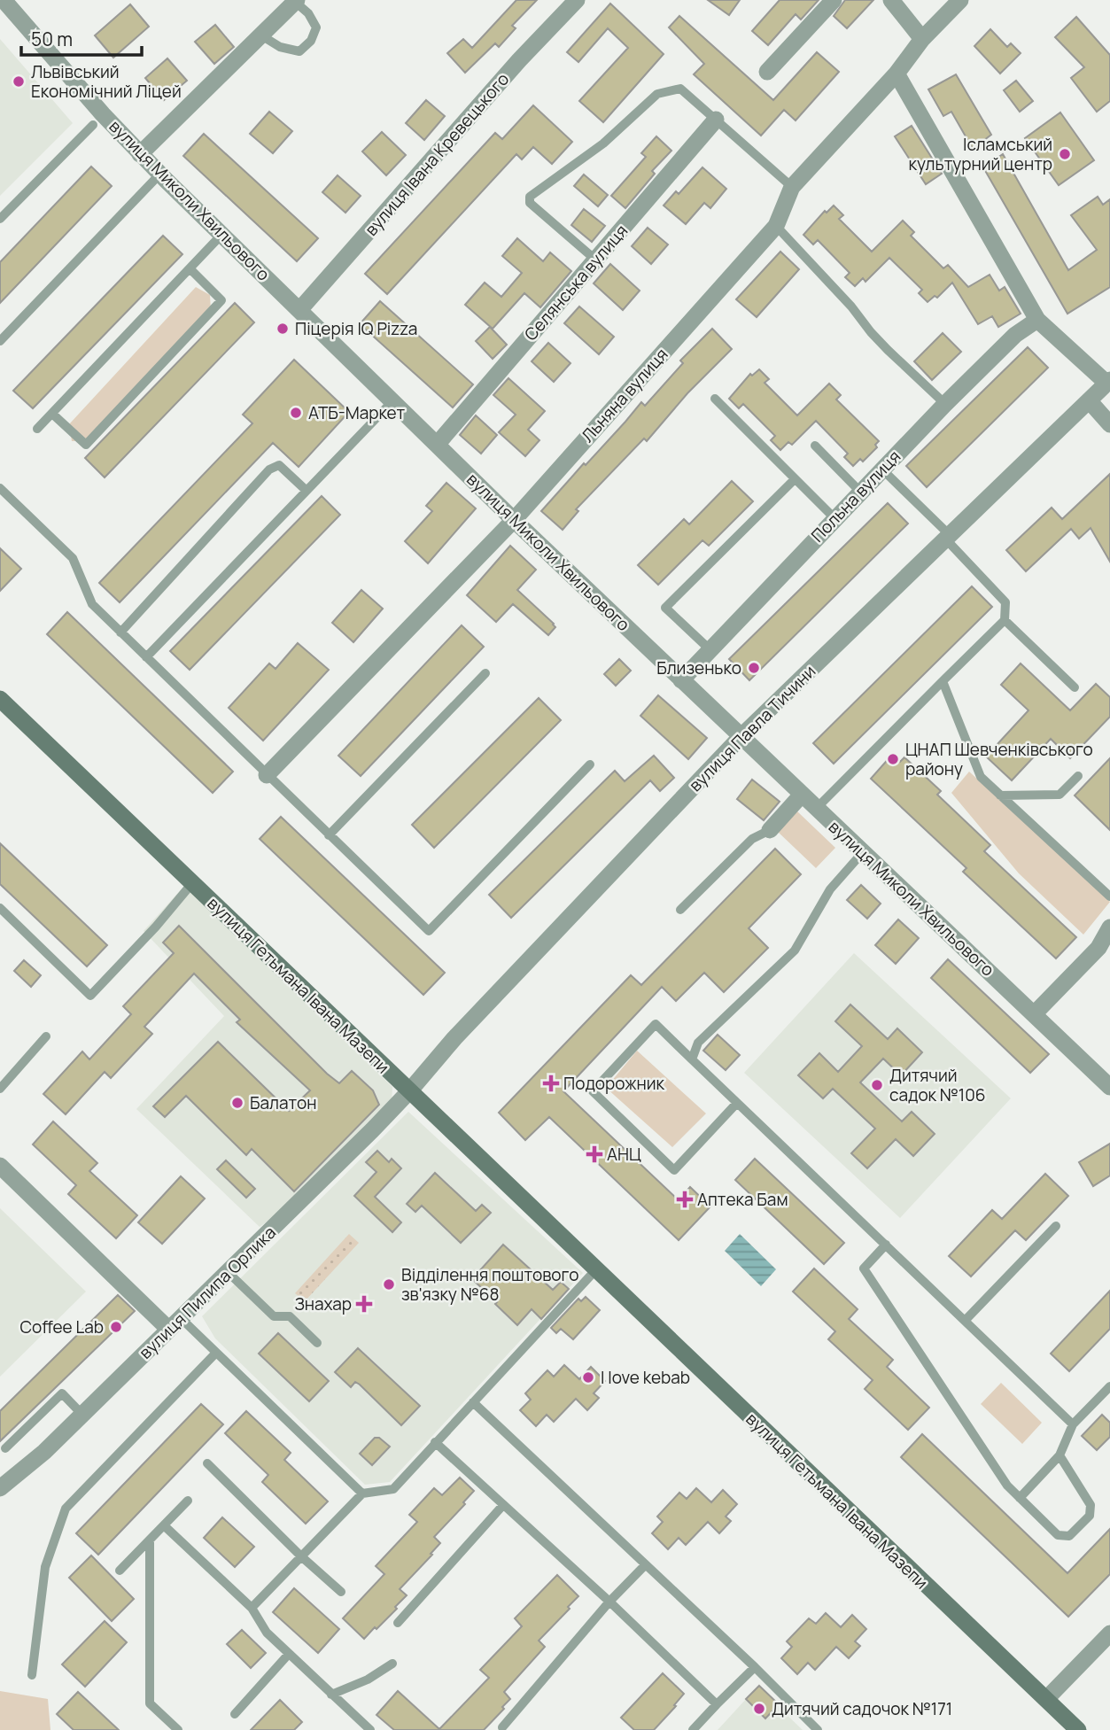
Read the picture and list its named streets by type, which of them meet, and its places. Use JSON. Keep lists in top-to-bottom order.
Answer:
{
  "streets": {
    "main road": ["вулиця Гетьмана Івана Мазепи"],
    "street": [
      "вулиця Івана Кревецького",
      "вулиця Миколи Хвильового",
      "Селянська вулиця",
      "Льняна вулиця",
      "Польна вулиця",
      "вулиця Павла Тичини",
      "вулиця Пилипа Орлика"
    ]
  },
  "crossings": [
    ["вулиця Івана Кревецького", "вулиця Миколи Хвильового"],
    ["вулиця Миколи Хвильового", "Селянська вулиця"],
    ["вулиця Миколи Хвильового", "Льняна вулиця"],
    ["вулиця Миколи Хвильового", "Польна вулиця"],
    ["вулиця Миколи Хвильового", "вулиця Павла Тичини"],
    ["вулиця Павла Тичини", "вулиця Гетьмана Івана Мазепи"],
    ["вулиця Павла Тичини", "вулиця Пилипа Орлика"],
    ["вулиця Гетьмана Івана Мазепи", "вулиця Пилипа Орлика"]
  ],
  "places": {
    "other": [
      "Львівський Економічний Ліцей",
      "Ісламський культурний центр",
      "Піцерія IQ Pizza",
      "АТБ-Маркет",
      "Близенько",
      "ЦНАП Шевченківського району",
      "Дитячий садок №106",
      "Балатон",
      "Відділення поштового зв'язку №68",
      "Coffee Lab",
      "I love kebab",
      "Дитячий садочок №171"
    ],
    "health": [
      "Подорожник",
      "АНЦ",
      "Аптека Бам",
      "Знахар"
    ]
  },
  "scale_bar": "50 m"
}
